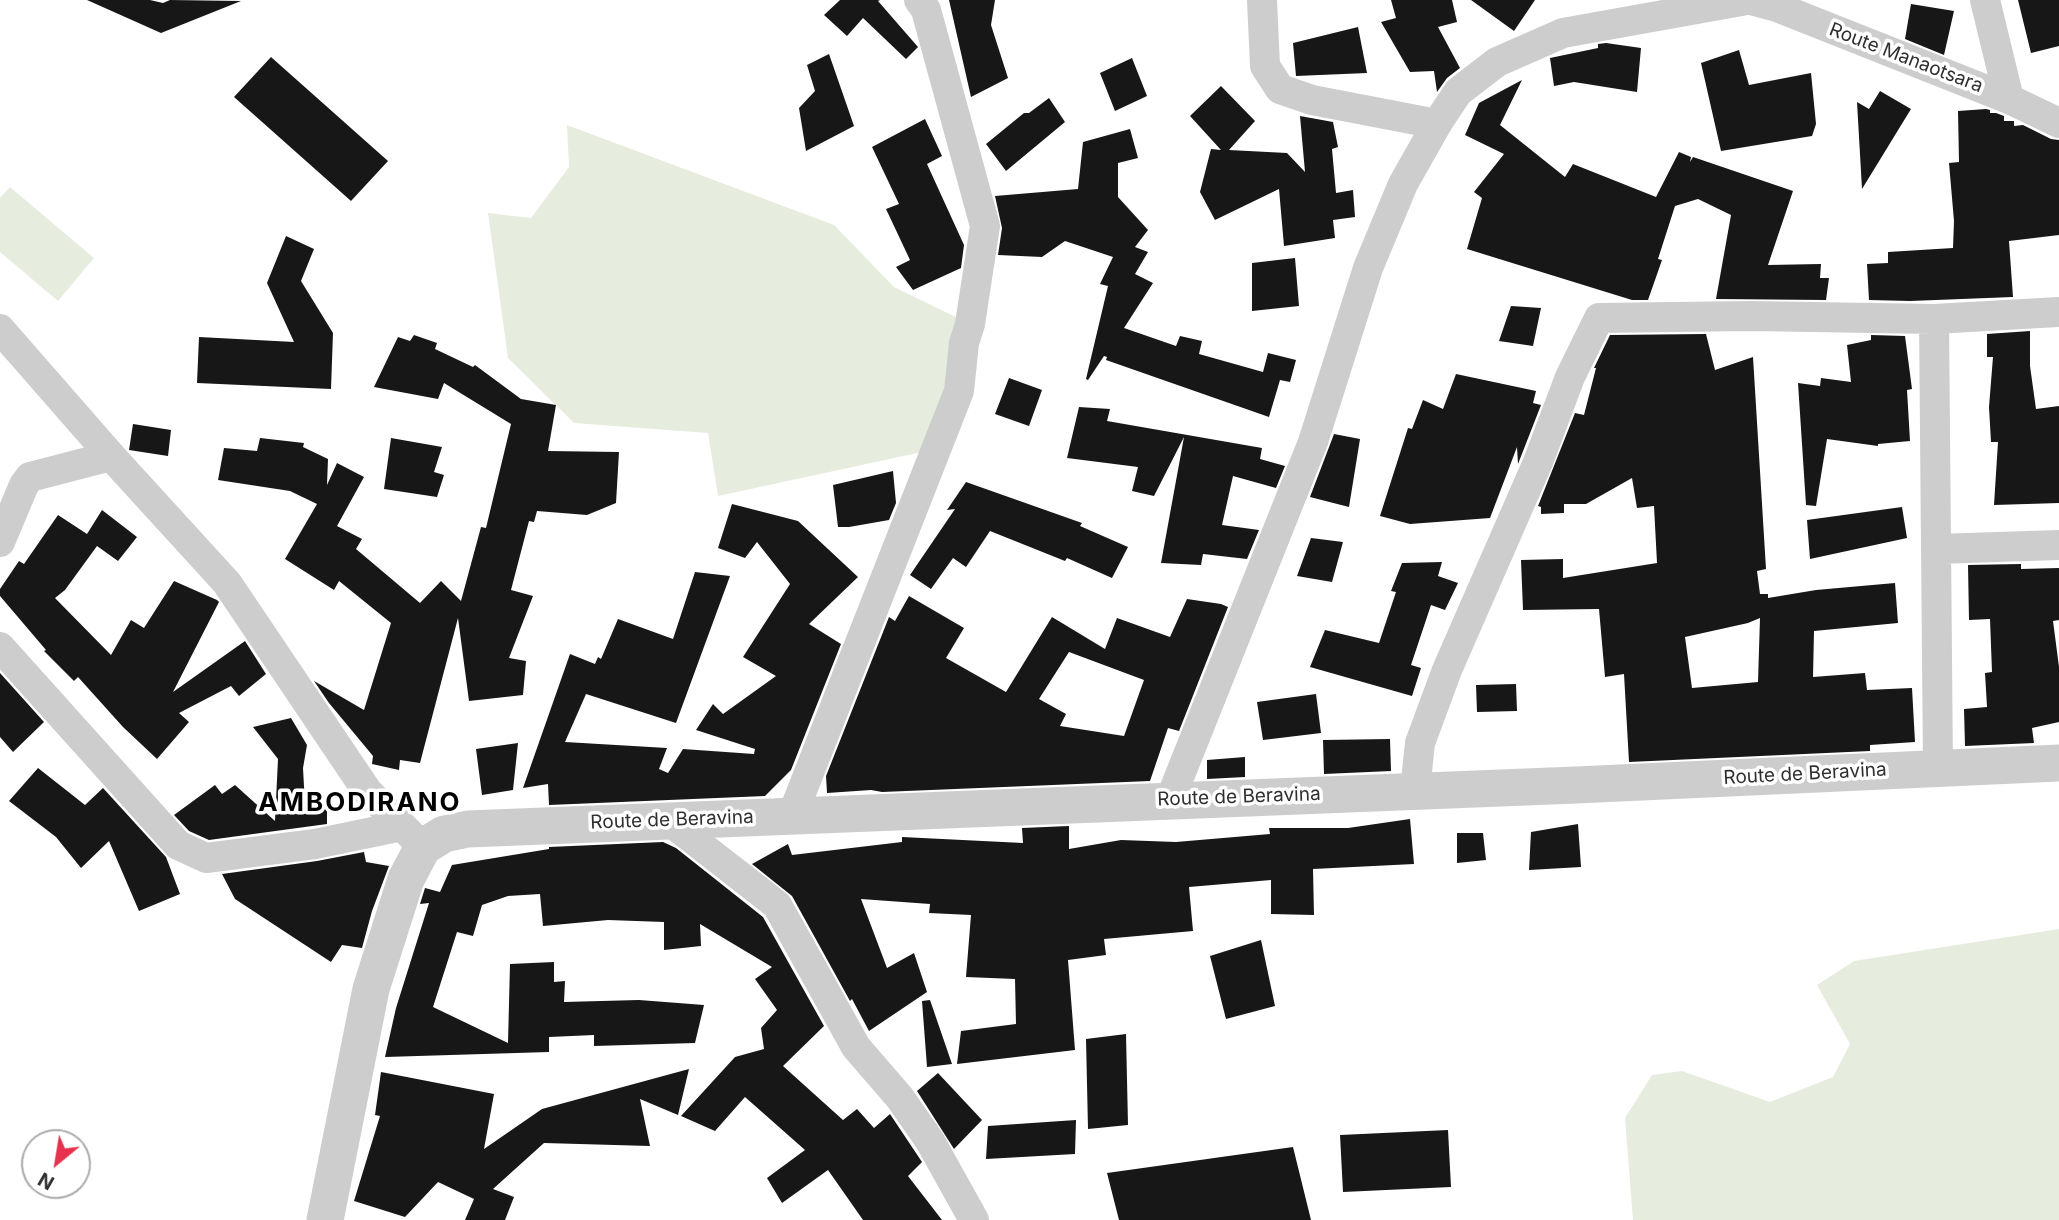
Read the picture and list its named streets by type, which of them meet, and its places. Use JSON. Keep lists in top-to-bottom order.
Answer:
{
  "streets": {
    "street": ["Route Manaotsara", "Route de Beravina"]
  },
  "crossings": [
    ["Route Manaotsara", "Route de Beravina"]
  ],
  "districts": ["AMBODIRANO"],
  "north": "bottom left"
}
